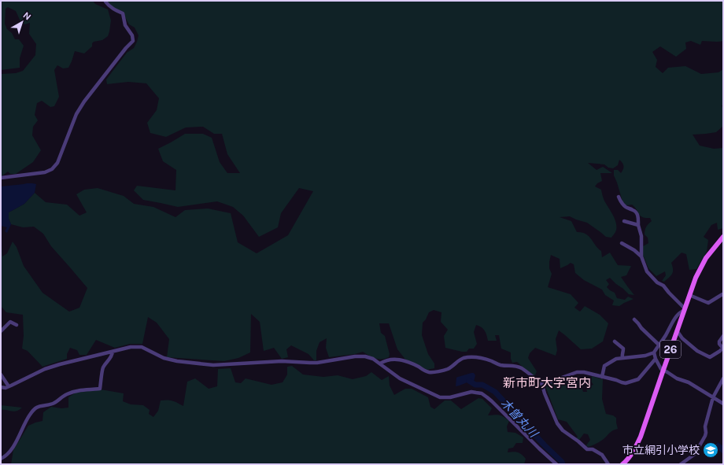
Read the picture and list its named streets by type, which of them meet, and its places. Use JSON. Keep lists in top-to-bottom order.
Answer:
{
  "streets": {
    "main road": ["26"]
  },
  "districts": ["新市町大字宮内"],
  "water": ["木曽丸川"],
  "places": {
    "school or university": ["市立網引小学校"]
  },
  "north": "top right"
}
